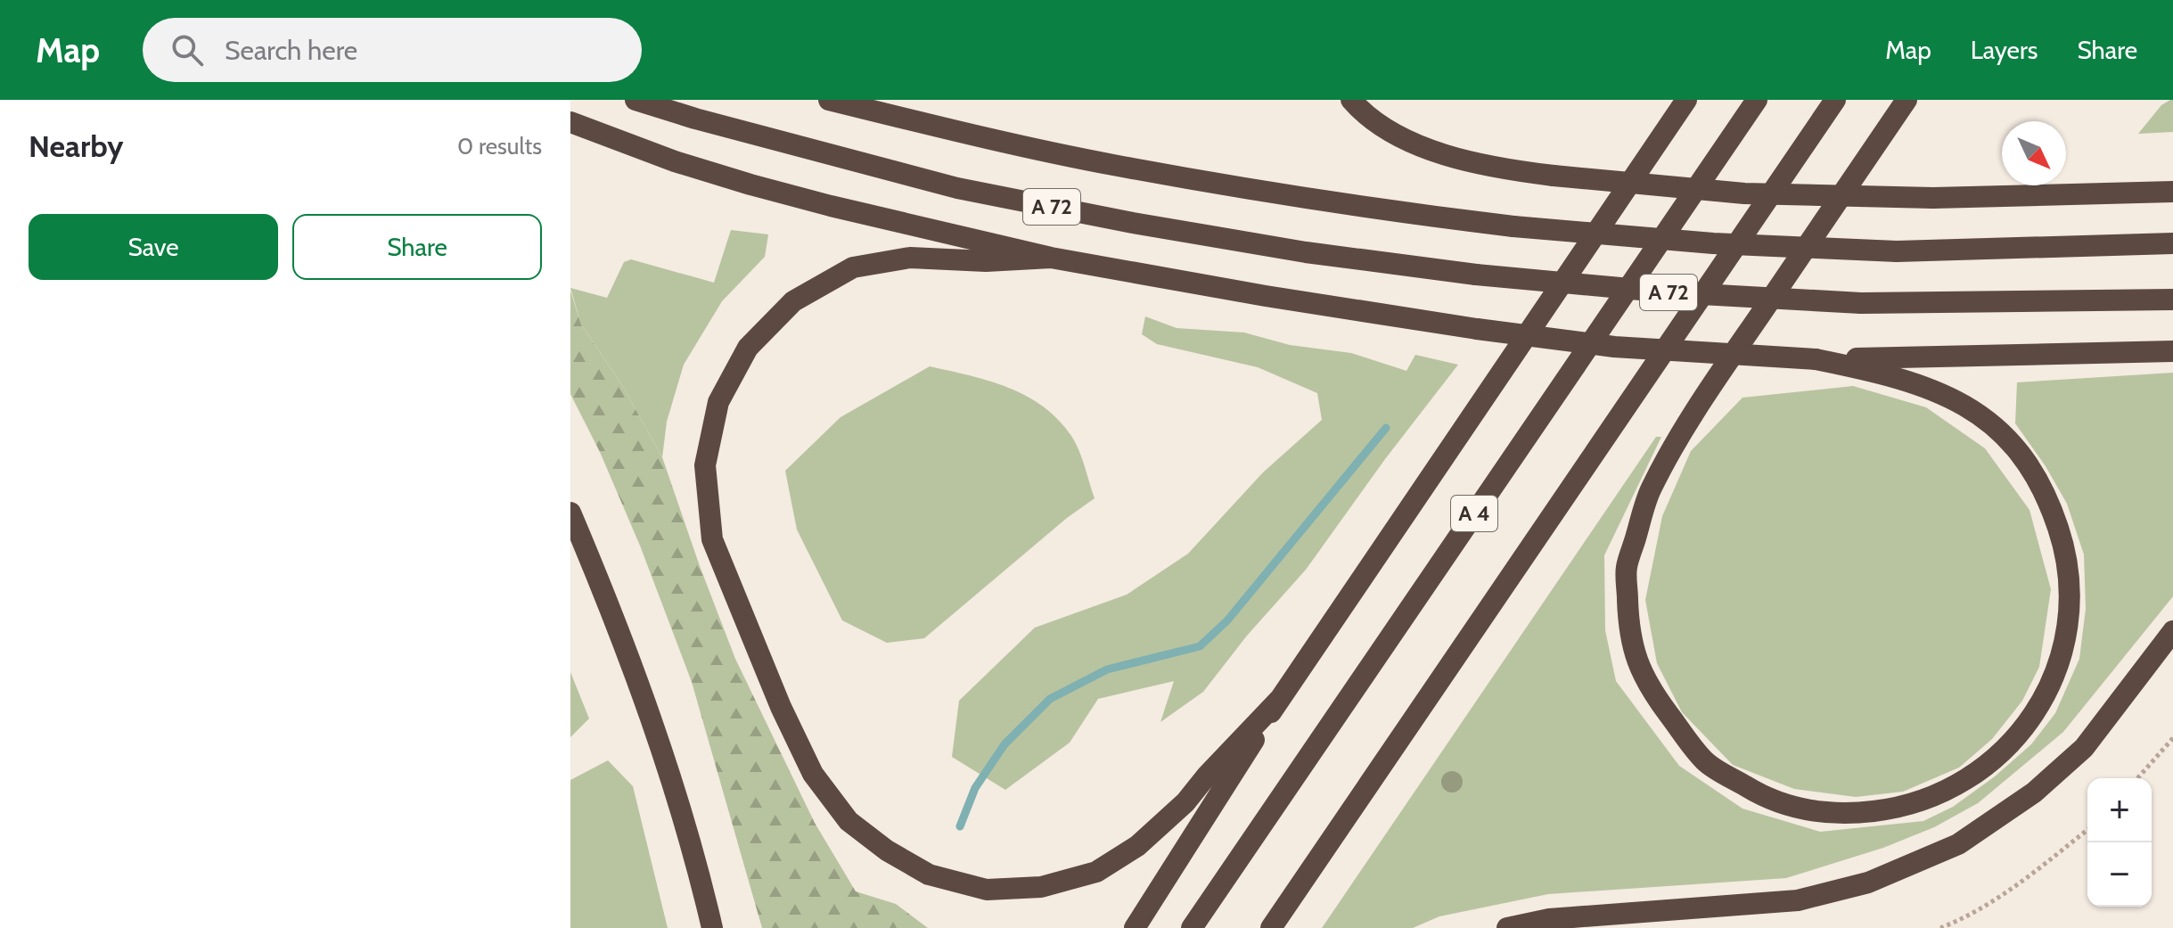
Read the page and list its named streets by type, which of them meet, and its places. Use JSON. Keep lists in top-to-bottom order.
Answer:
{
  "streets": {
    "highway": ["A 72", "A 4"]
  },
  "north": "bottom right",
  "page": {
    "header": "Map",
    "search": "Search here",
    "nav": ["Map", "Layers", "Share"],
    "heading": ["Nearby", "0 results"],
    "buttons": ["Save", "Share"],
    "map_buttons": ["+", "−"]
  }
}
